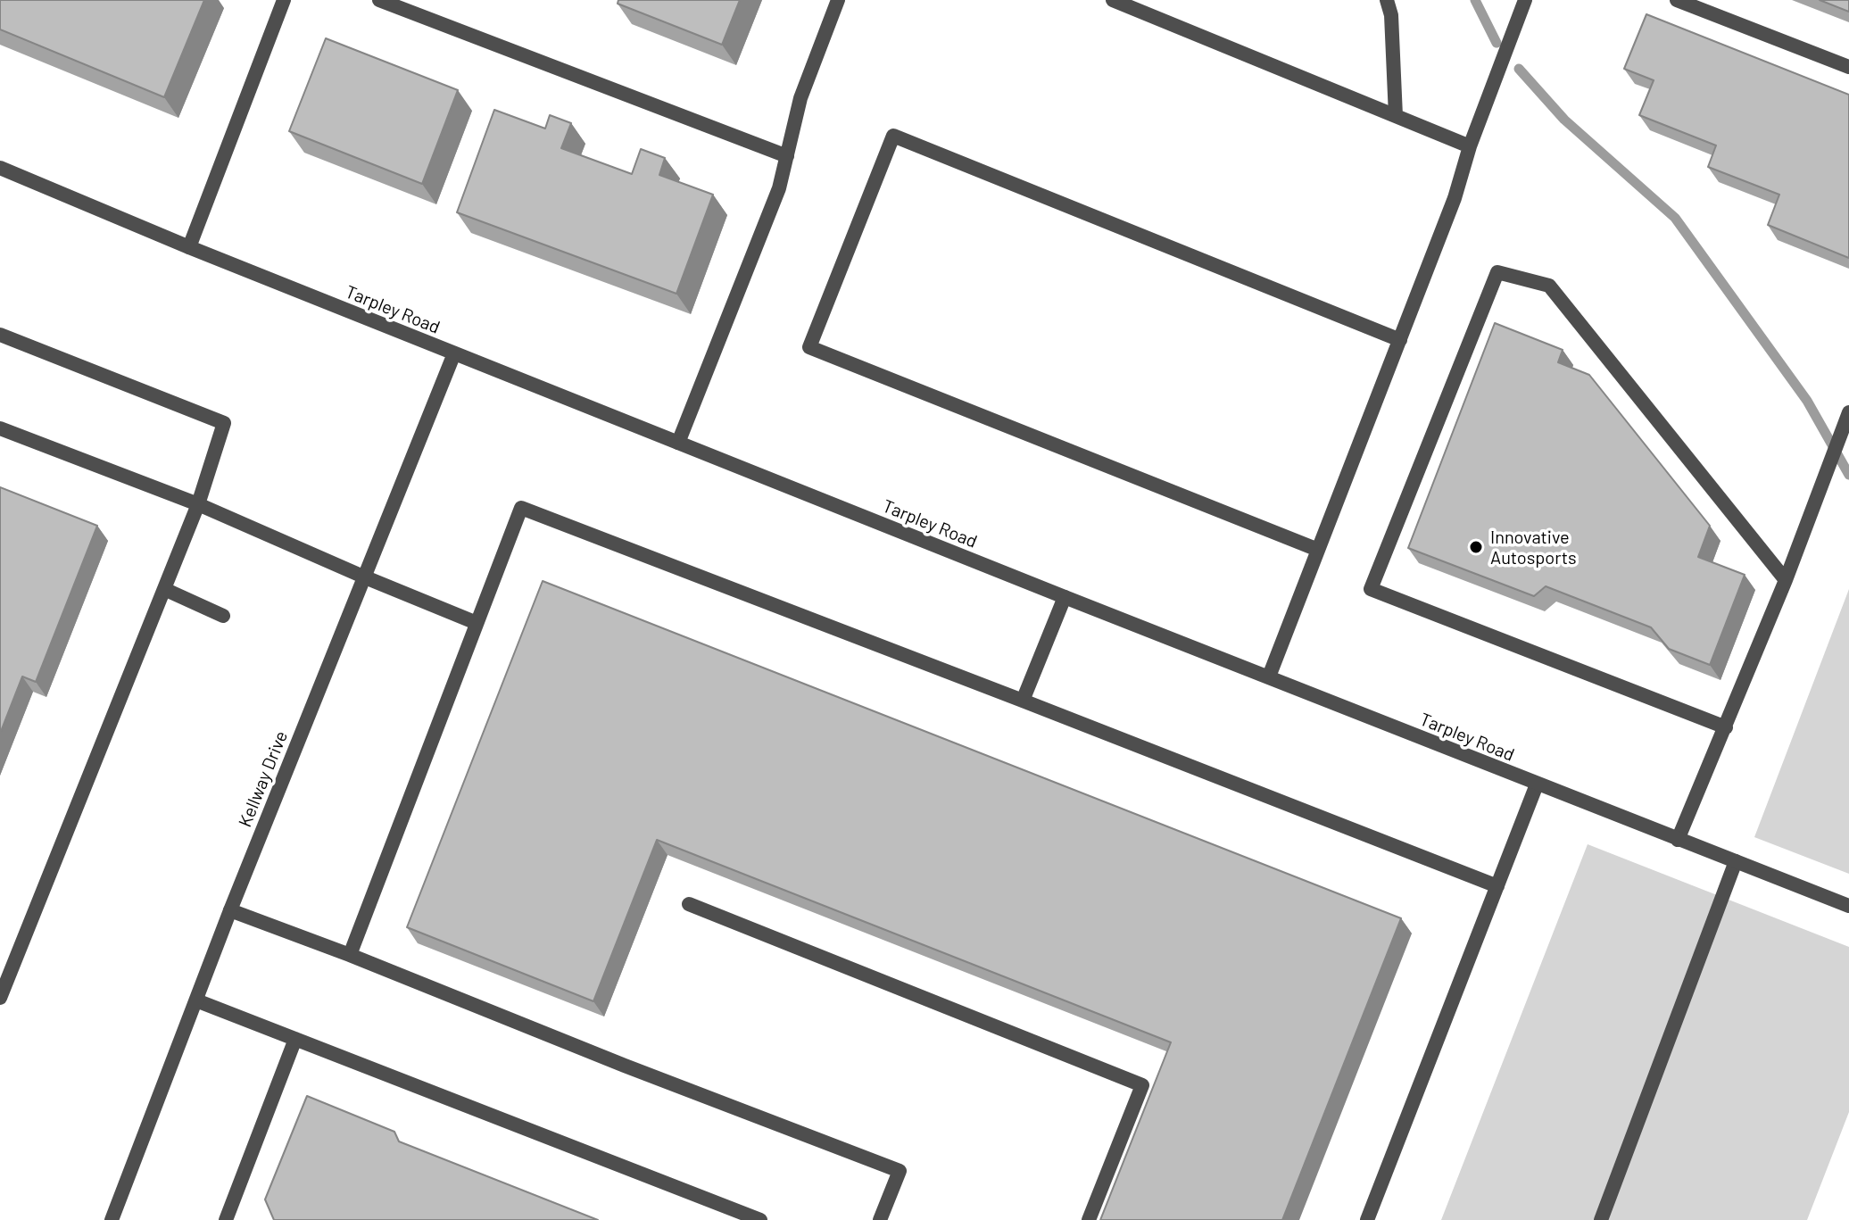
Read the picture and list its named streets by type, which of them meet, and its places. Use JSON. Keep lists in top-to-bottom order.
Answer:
{
  "streets": {
    "street": ["Tarpley Road", "Kellway Drive"]
  },
  "crossings": [
    ["Tarpley Road", "Kellway Drive"]
  ],
  "places": ["Innovative Autosports"]
}
